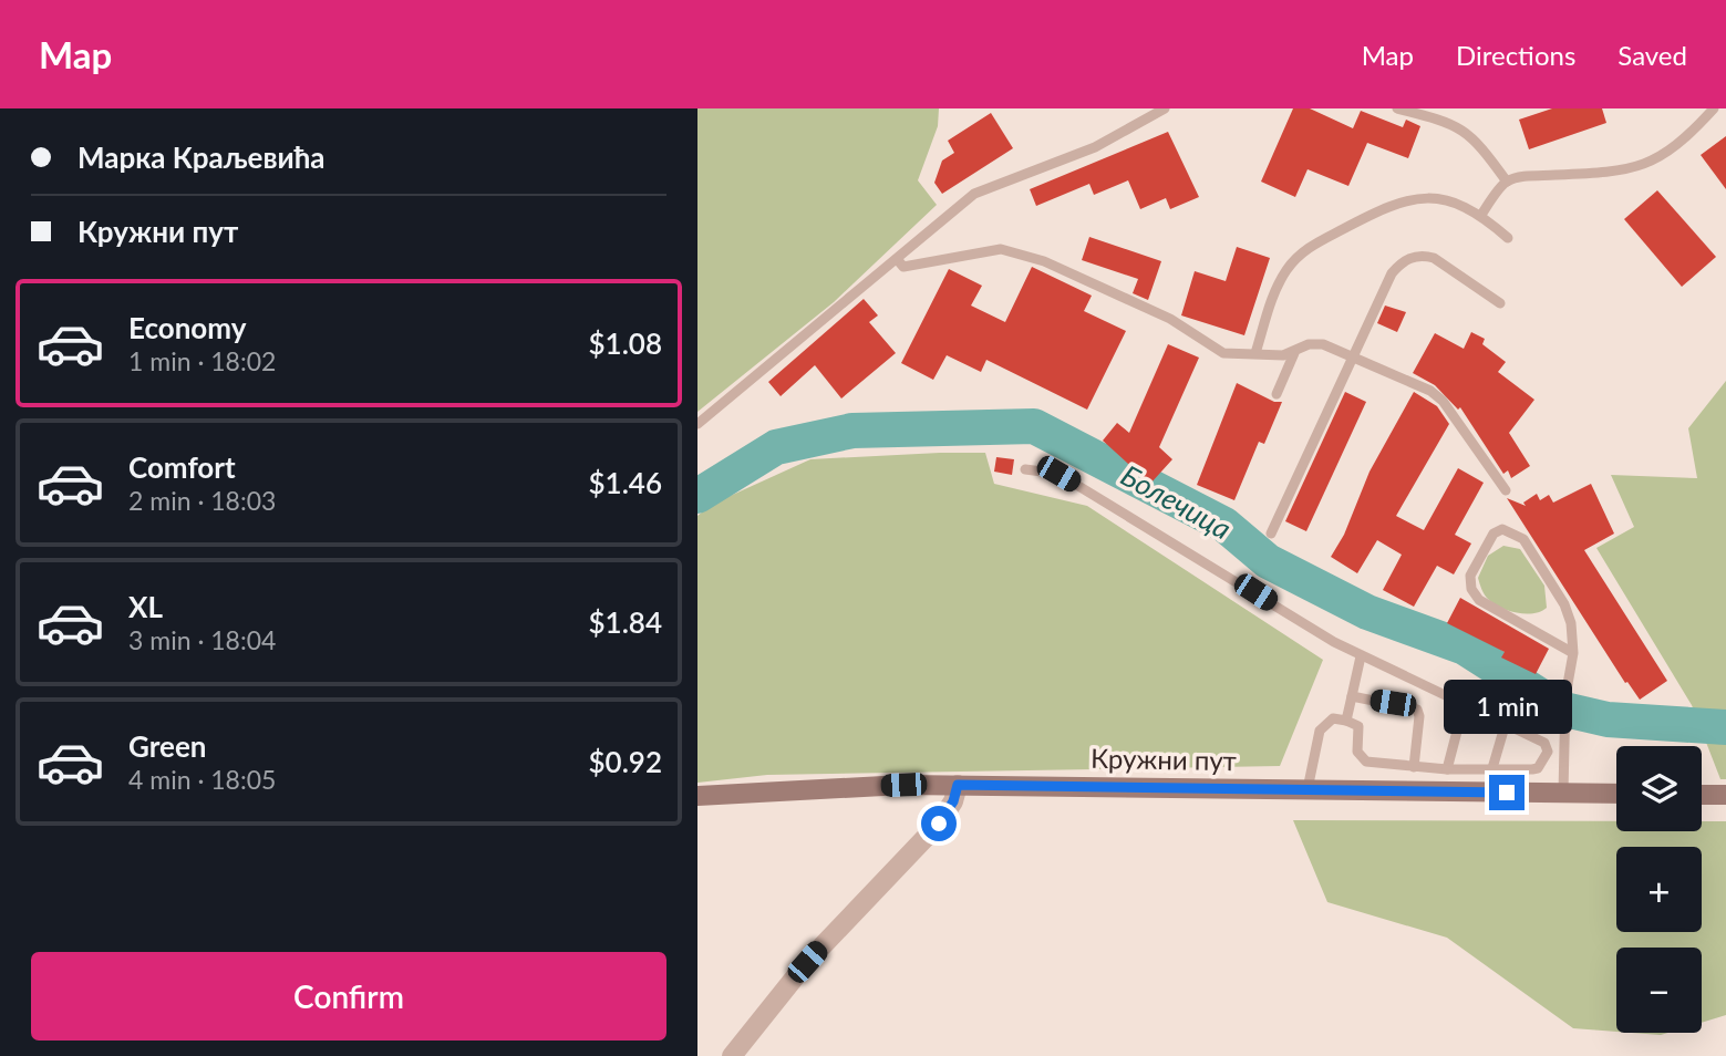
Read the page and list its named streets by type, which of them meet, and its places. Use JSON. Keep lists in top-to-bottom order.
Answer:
{
  "streets": {
    "main road": ["Кружни пут"]
  },
  "water": ["Болечица"],
  "page": {
    "header": "Map",
    "nav": ["Map", "Directions", "Saved"],
    "banner": ["Марка Краљевића", "Кружни пут"],
    "list": [
      {
        "name": "Economy",
        "note": "1 min · 18:02",
        "value": "$1.08"
      },
      {
        "name": "Comfort",
        "note": "2 min · 18:03",
        "value": "$1.46"
      },
      {
        "name": "XL",
        "note": "3 min · 18:04",
        "value": "$1.84"
      },
      {
        "name": "Green",
        "note": "4 min · 18:05",
        "value": "$0.92"
      }
    ],
    "bubble": "1 min",
    "map_buttons": ["+", "−"],
    "buttons": "Confirm"
  }
}
